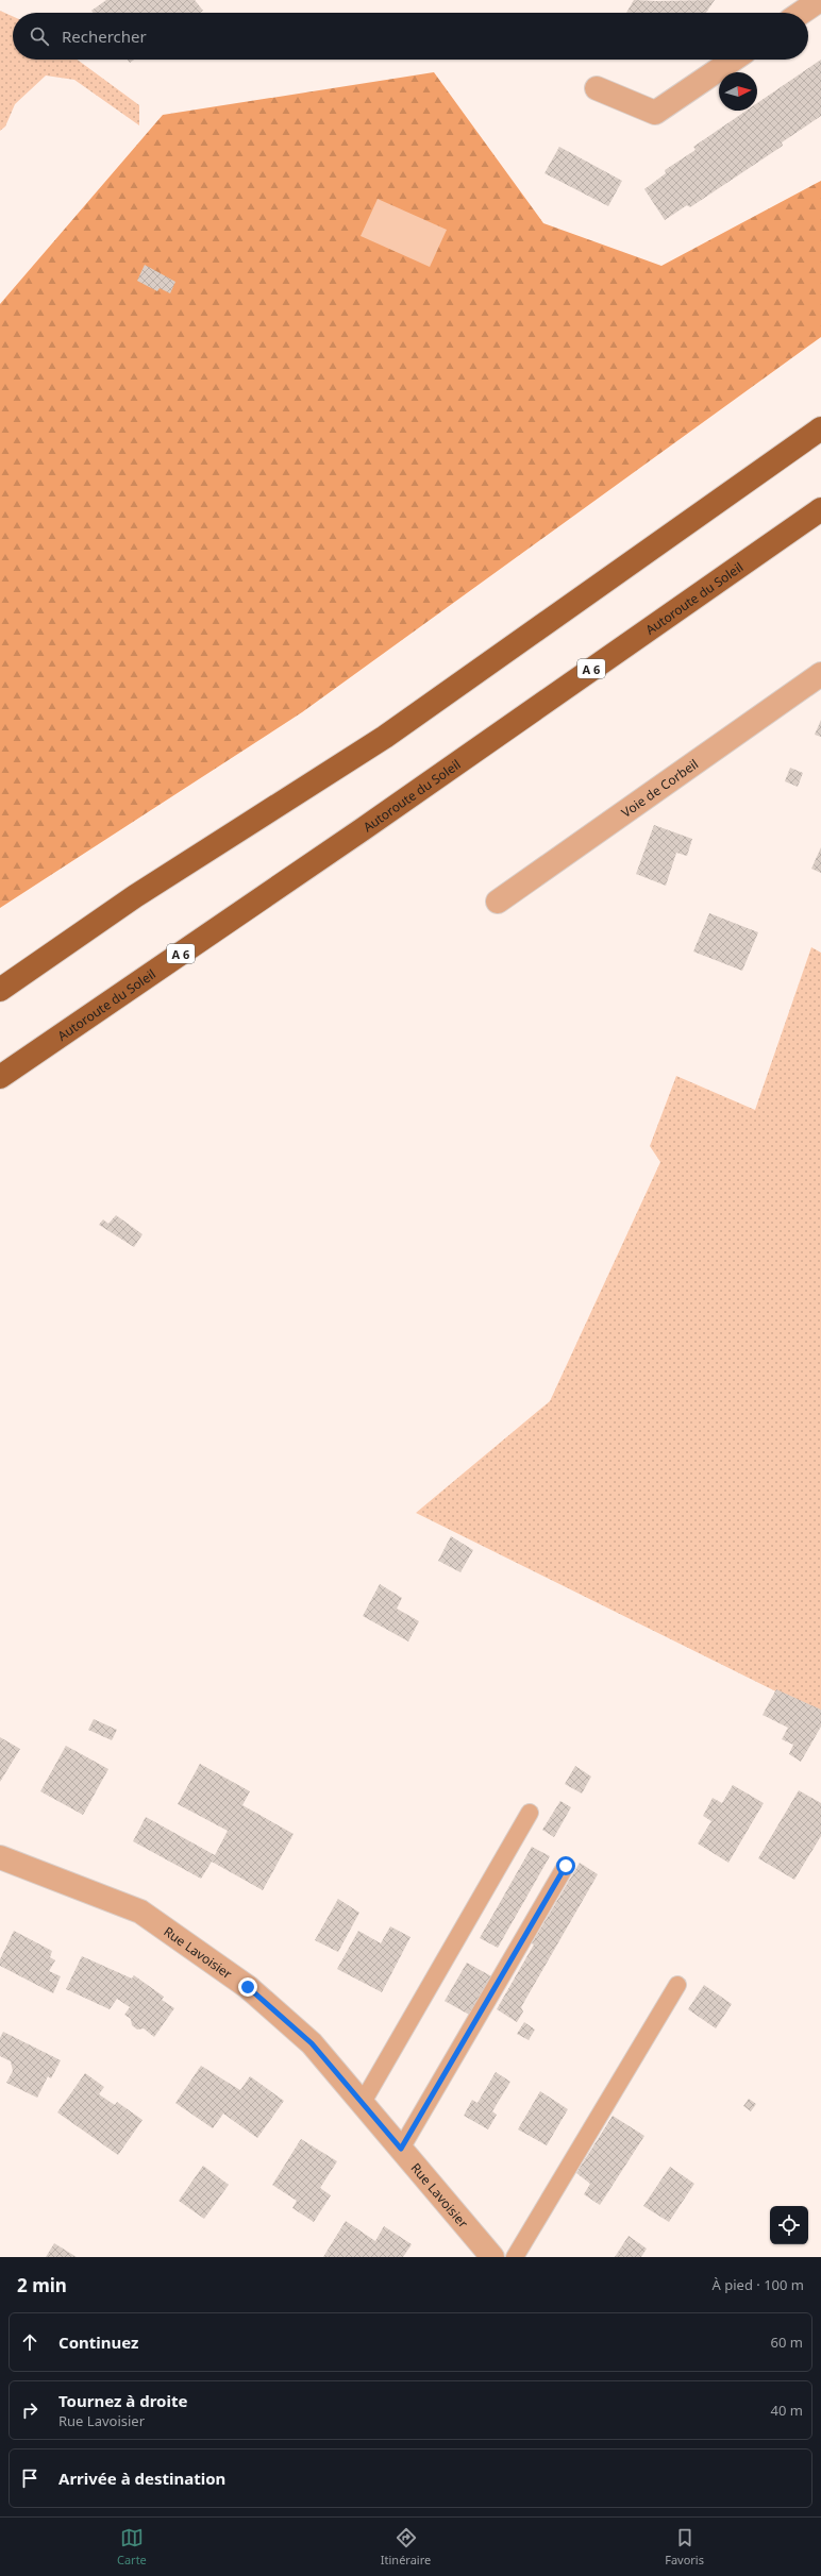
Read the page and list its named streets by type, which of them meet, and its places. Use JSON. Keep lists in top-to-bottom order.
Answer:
{
  "streets": {
    "highway": ["Autoroute du Soleil", "A 6"],
    "street": ["Voie de Corbeil", "Rue Lavoisier"]
  },
  "north": "right",
  "page": {
    "search": "Rechercher",
    "heading": ["2 min", "À pied · 100 m"],
    "list": [
      ["Continuez", "60 m"],
      ["Tournez à droite", "Rue Lavoisier", "40 m"],
      "Arrivée à destination"
    ],
    "nav": ["Carte", "Itinéraire", "Favoris"]
  }
}
